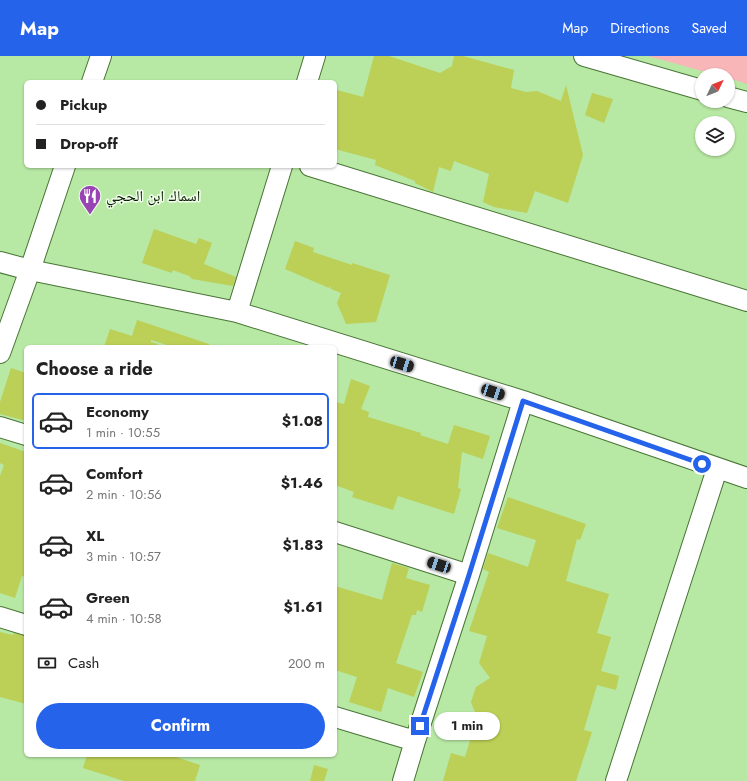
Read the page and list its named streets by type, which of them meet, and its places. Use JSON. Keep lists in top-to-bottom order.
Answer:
{
  "places": {
    "restaurant": ["اسماك ابن الحجي"]
  },
  "north": "top right",
  "page": {
    "header": "Map",
    "nav": ["Map", "Directions", "Saved"],
    "banner": ["Pickup", "Drop-off"],
    "heading": "Choose a ride",
    "list": [
      {
        "name": "Economy",
        "note": "1 min · 10:55",
        "value": "$1.08"
      },
      {
        "name": "Comfort",
        "note": "2 min · 10:56",
        "value": "$1.46"
      },
      {
        "name": "XL",
        "note": "3 min · 10:57",
        "value": "$1.83"
      },
      {
        "name": "Green",
        "note": "4 min · 10:58",
        "value": "$1.61"
      }
    ],
    "pay": ["Cash", "200 m"],
    "buttons": "Confirm",
    "bubble": "1 min"
  }
}
